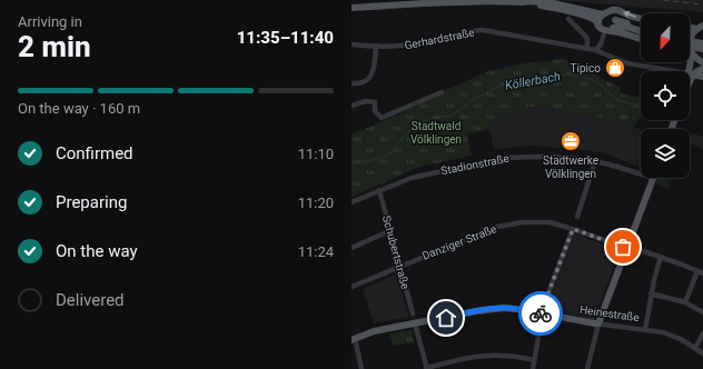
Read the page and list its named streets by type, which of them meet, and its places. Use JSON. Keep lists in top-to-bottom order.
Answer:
{
  "streets": {
    "main road": ["Heinestraße"],
    "street": [
      "Gerhardstraße",
      "Stadionstraße",
      "Danziger Straße",
      "Schubertstraße"
    ]
  },
  "crossings": [
    ["Stadionstraße", "Schubertstraße"],
    ["Danziger Straße", "Schubertstraße"]
  ],
  "water": ["Köllerbach"],
  "parks": ["Stadtwald Völklingen"],
  "places": {
    "shop": ["Tipico"],
    "office": ["Stadtwerke Völklingen"]
  },
  "north": "bottom",
  "page": {
    "heading": ["2 min", "Arriving in", "11:35–11:40"],
    "bar": "On the way · 160 m",
    "list": [
      ["Confirmed", "11:10"],
      ["Preparing", "11:20"],
      ["On the way", "11:24"],
      "Delivered"
    ]
  }
}
